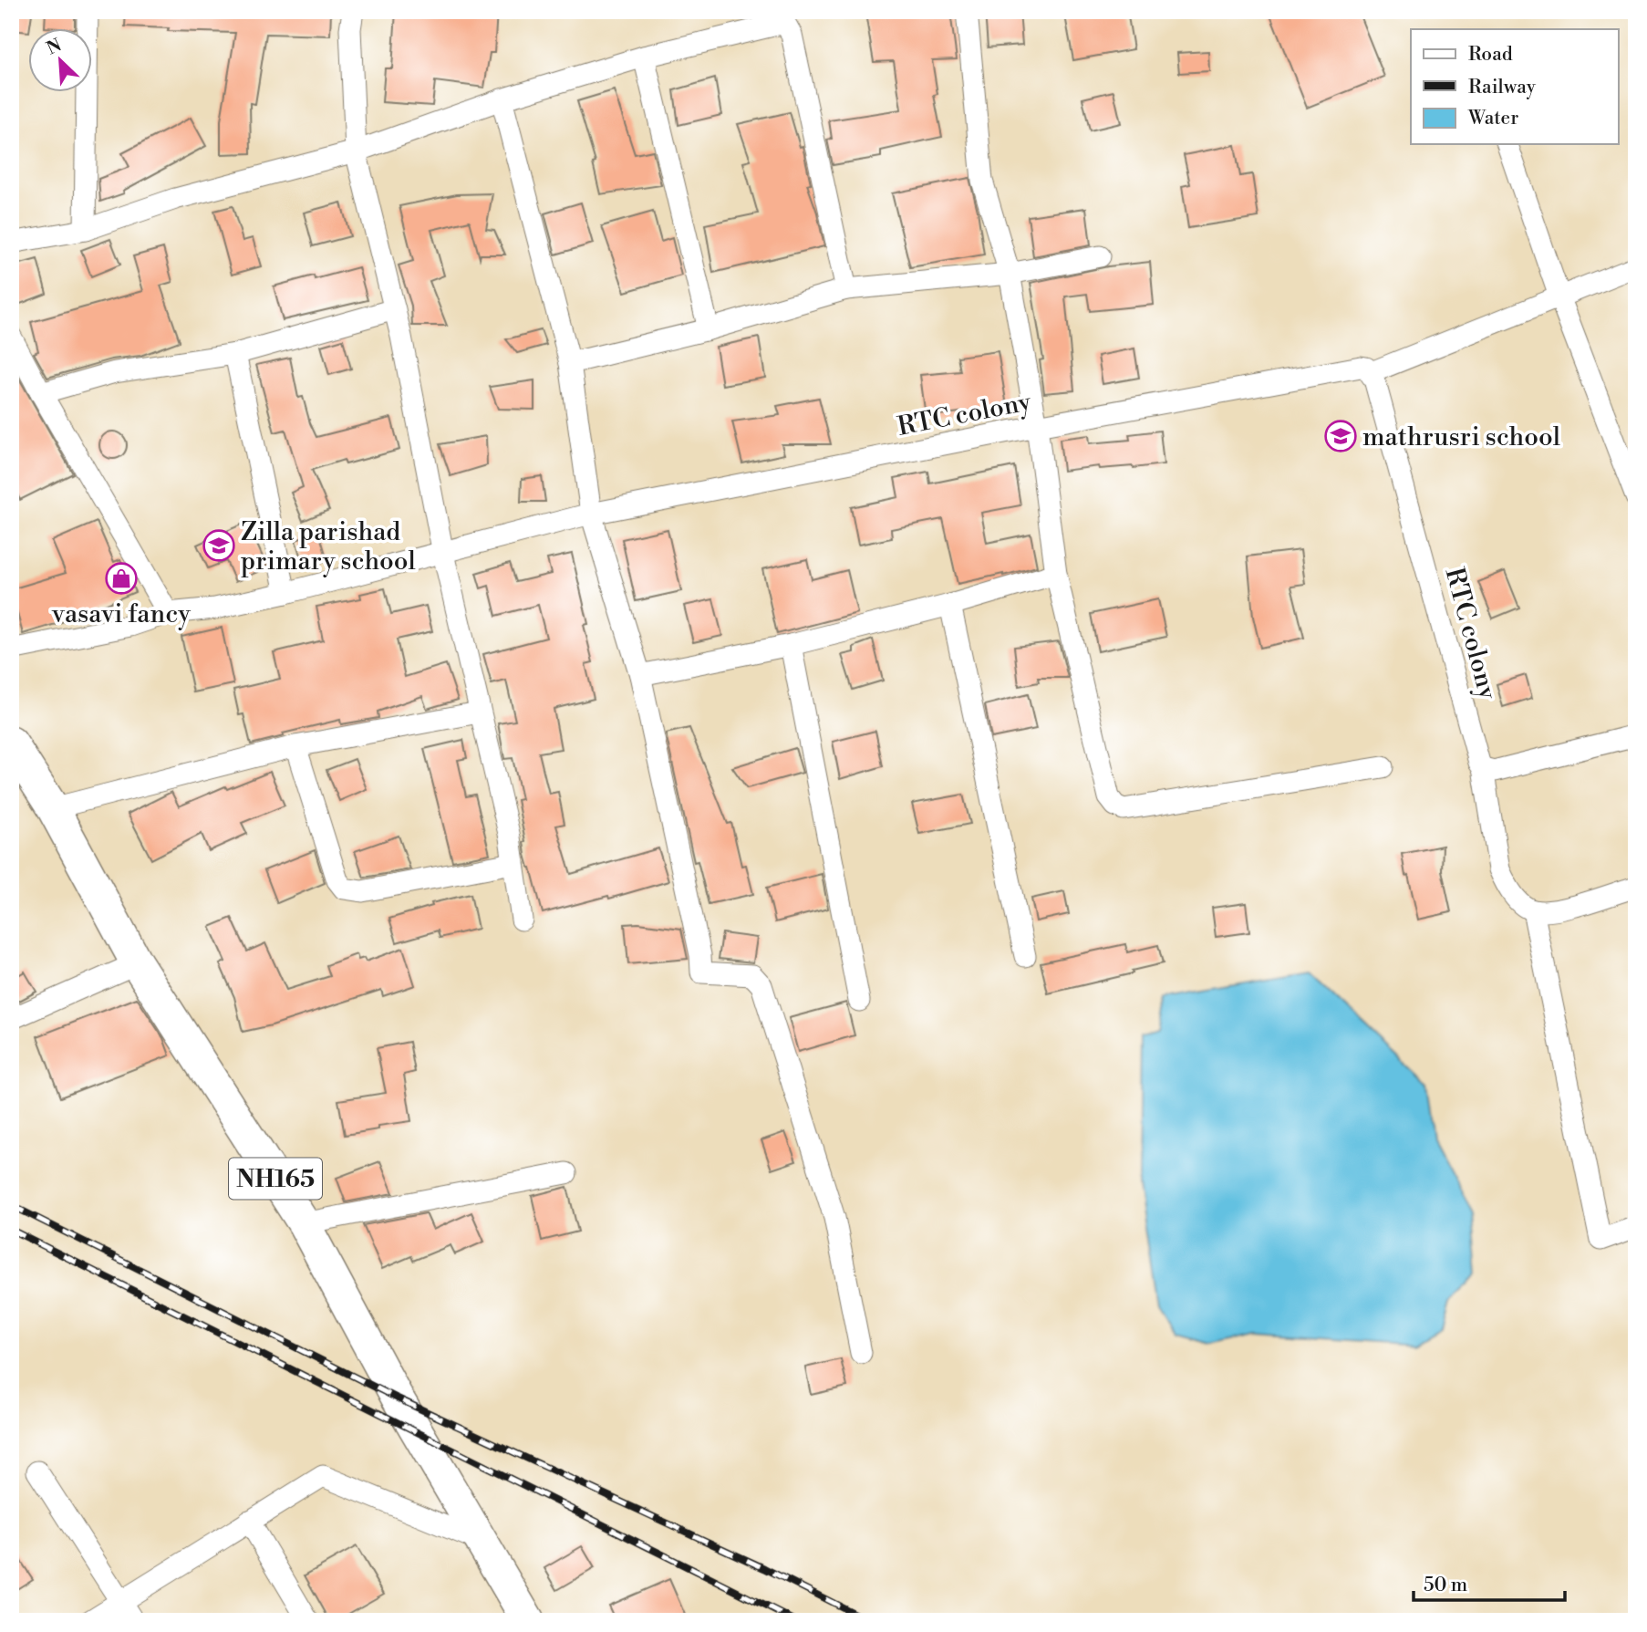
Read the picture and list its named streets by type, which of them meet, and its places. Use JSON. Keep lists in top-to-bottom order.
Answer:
{
  "streets": {
    "highway": ["NH165"],
    "street": ["RTC colony"]
  },
  "places": {
    "school or university": ["mathrusri school", "Zilla parishad primary school"],
    "shop": ["vasavi fancy"]
  },
  "legend": ["Road", "Railway", "Water"],
  "scale_bar": "50 m",
  "north": "top left"
}
